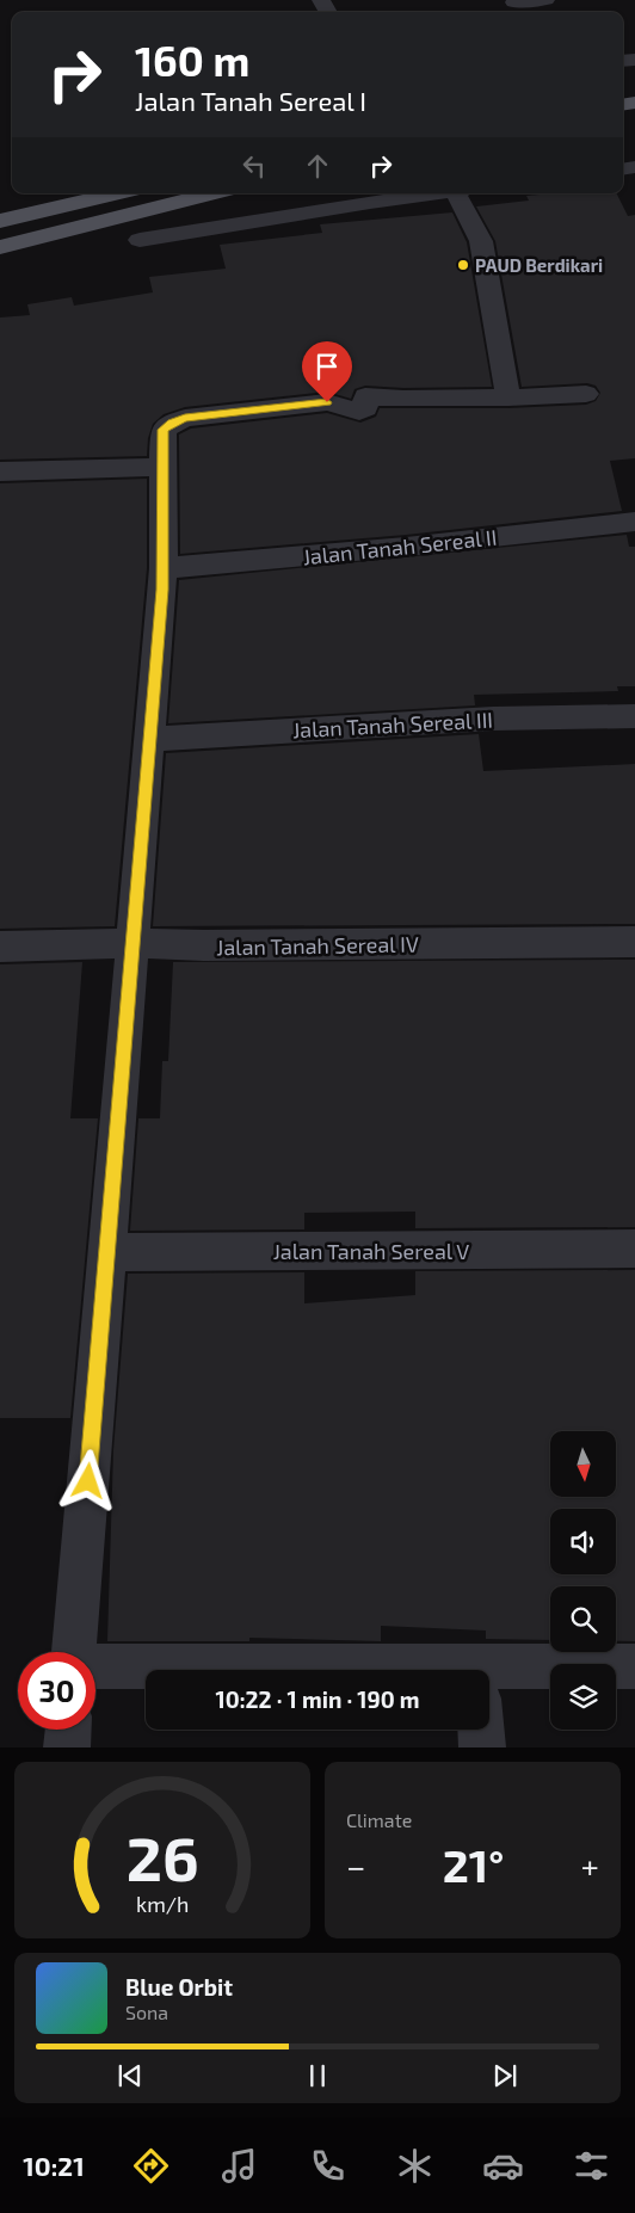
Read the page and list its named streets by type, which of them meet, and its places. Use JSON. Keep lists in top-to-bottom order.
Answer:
{
  "streets": {
    "street": [
      "Jalan Tanah Sereal II",
      "Jalan Tanah Sereal III",
      "Jalan Tanah Sereal IV",
      "Jalan Tanah Sereal V"
    ]
  },
  "places": ["PAUD Berdikari"],
  "north": "bottom",
  "page": {
    "turn": ["160 m", "Jalan Tanah Sereal I"],
    "limit": "30",
    "trip": "10:22 · 1 min · 190 m",
    "tile": "Climate",
    "heat": ["−", "21°", "+"],
    "song": ["Blue Orbit", "Sona"],
    "tabs": "10:21",
    "gauge": ["26", "km/h"]
  }
}
